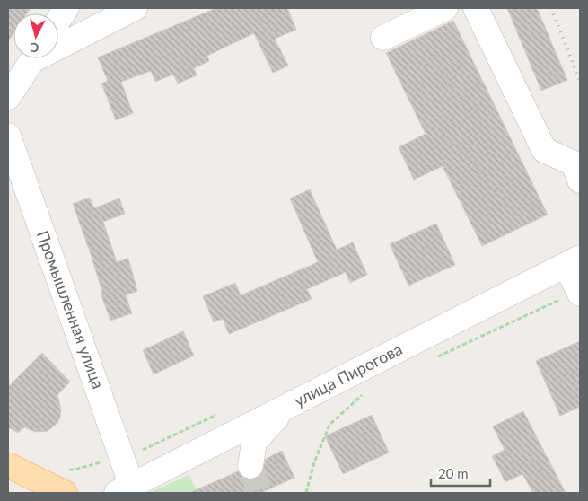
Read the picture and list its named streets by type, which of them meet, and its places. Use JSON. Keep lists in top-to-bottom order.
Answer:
{
  "streets": {
    "street": ["Промышленная улица", "улица Пирогова"]
  },
  "crossings": [
    ["Промышленная улица", "улица Пирогова"]
  ],
  "scale_bar": "20 m",
  "north": "bottom"
}
